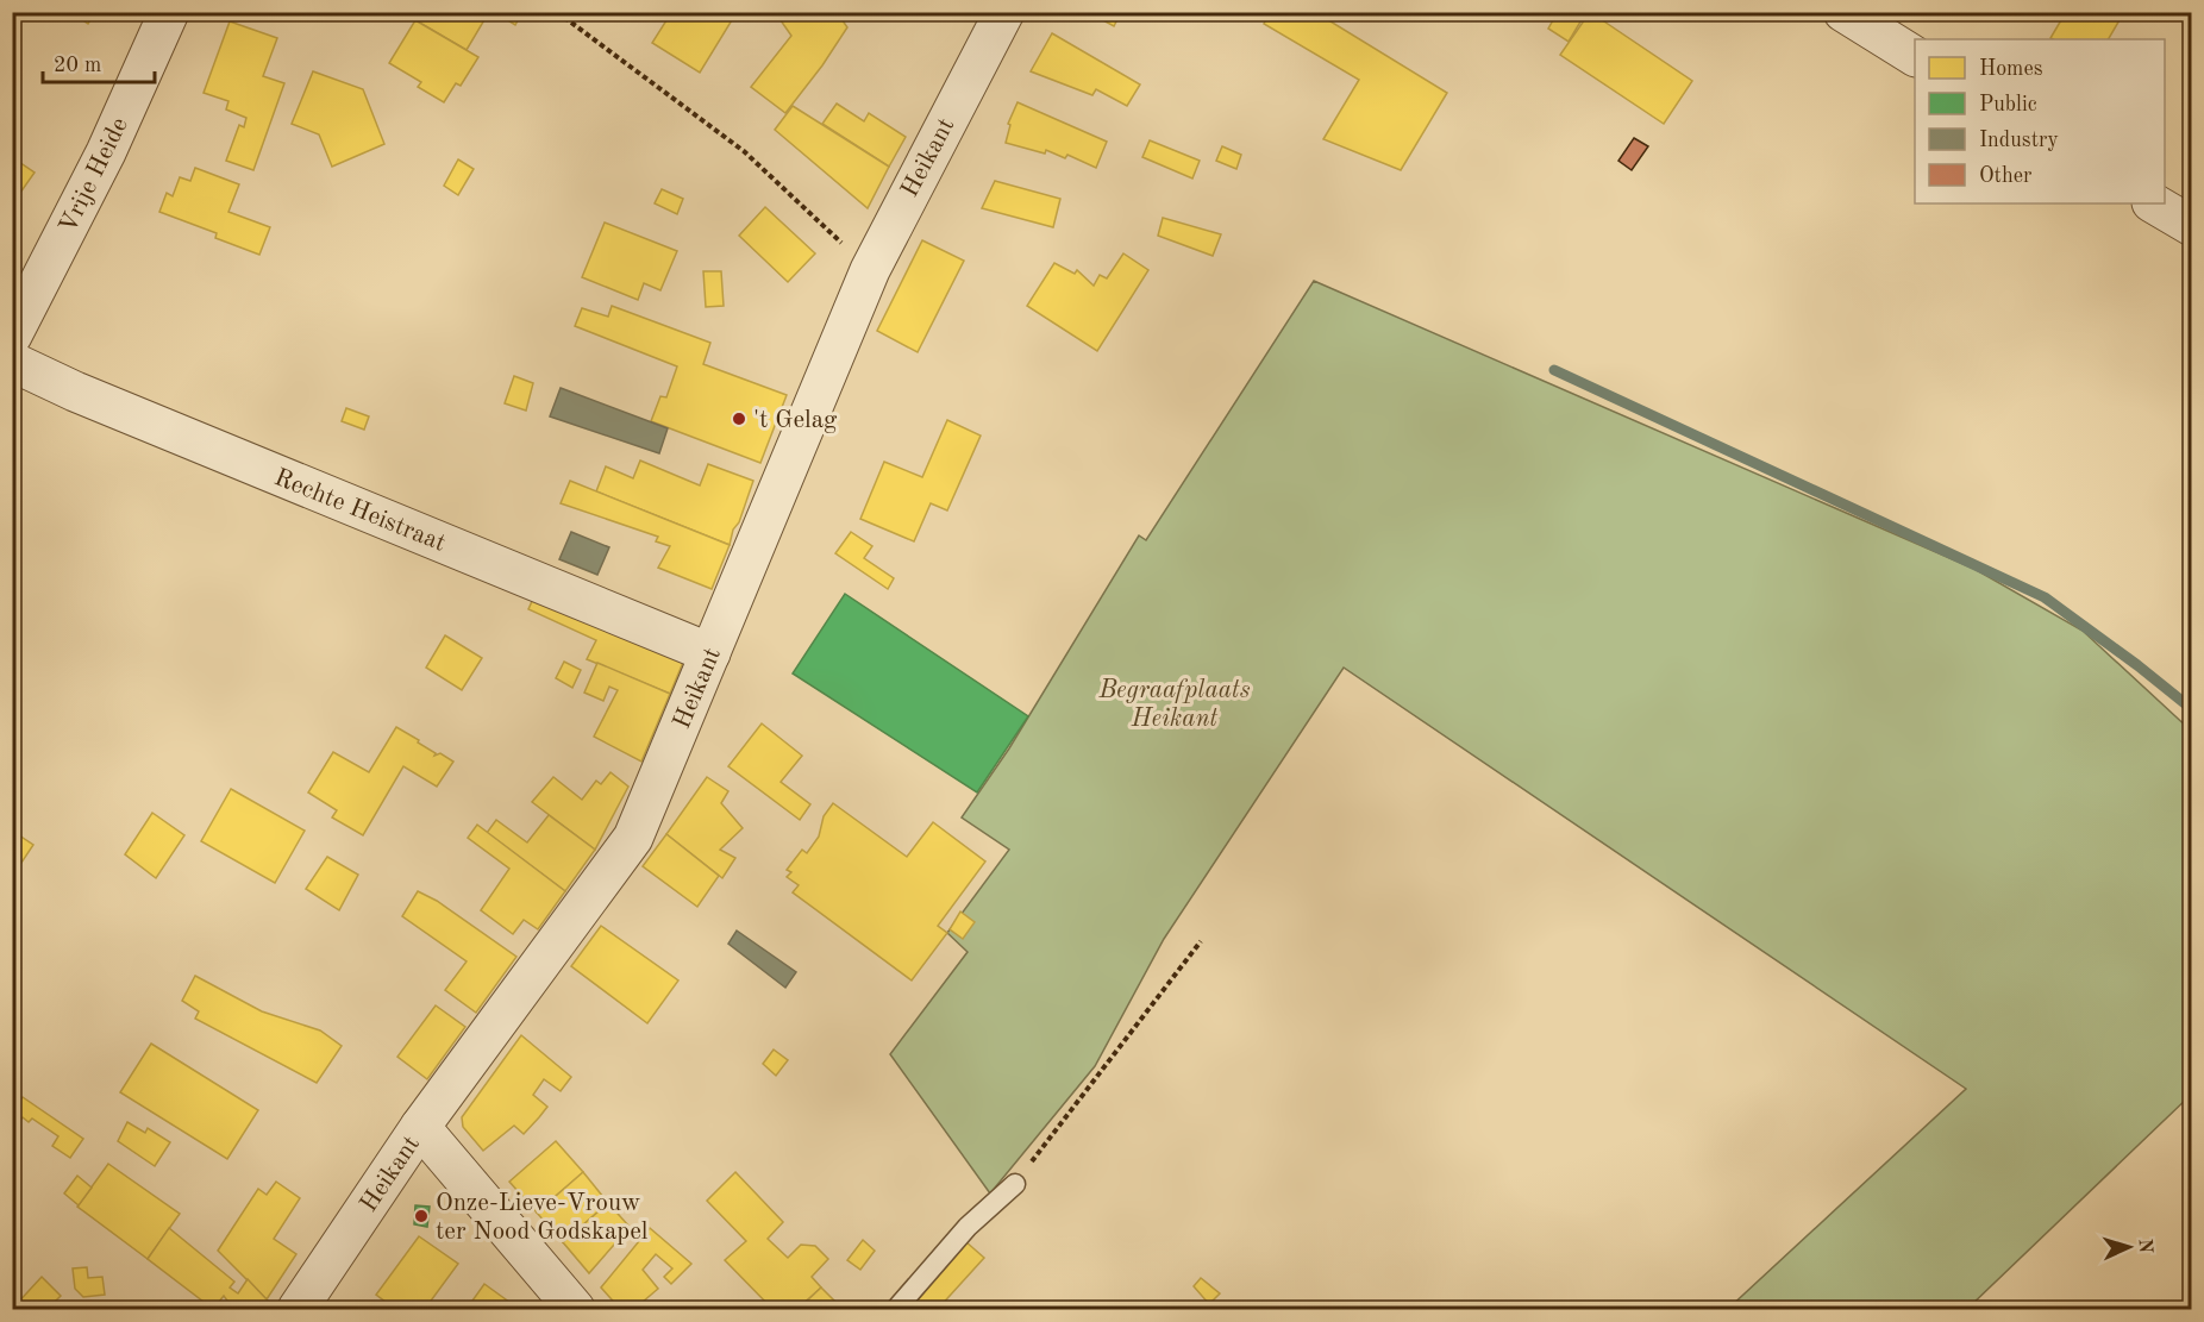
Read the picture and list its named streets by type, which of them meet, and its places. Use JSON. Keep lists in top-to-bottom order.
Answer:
{
  "streets": {
    "street": ["Heikant", "Vrije Heide", "Rechte Heistraat"]
  },
  "crossings": [
    ["Heikant", "Rechte Heistraat"]
  ],
  "parks": ["Begraafplaats Heikant"],
  "places": ["'t Gelag", "Onze-Lieve-Vrouw ter Nood Godskapel"],
  "legend": [
    "Homes",
    "Public",
    "Industry",
    "Other"
  ],
  "scale_bar": "20 m",
  "north": "right"
}
